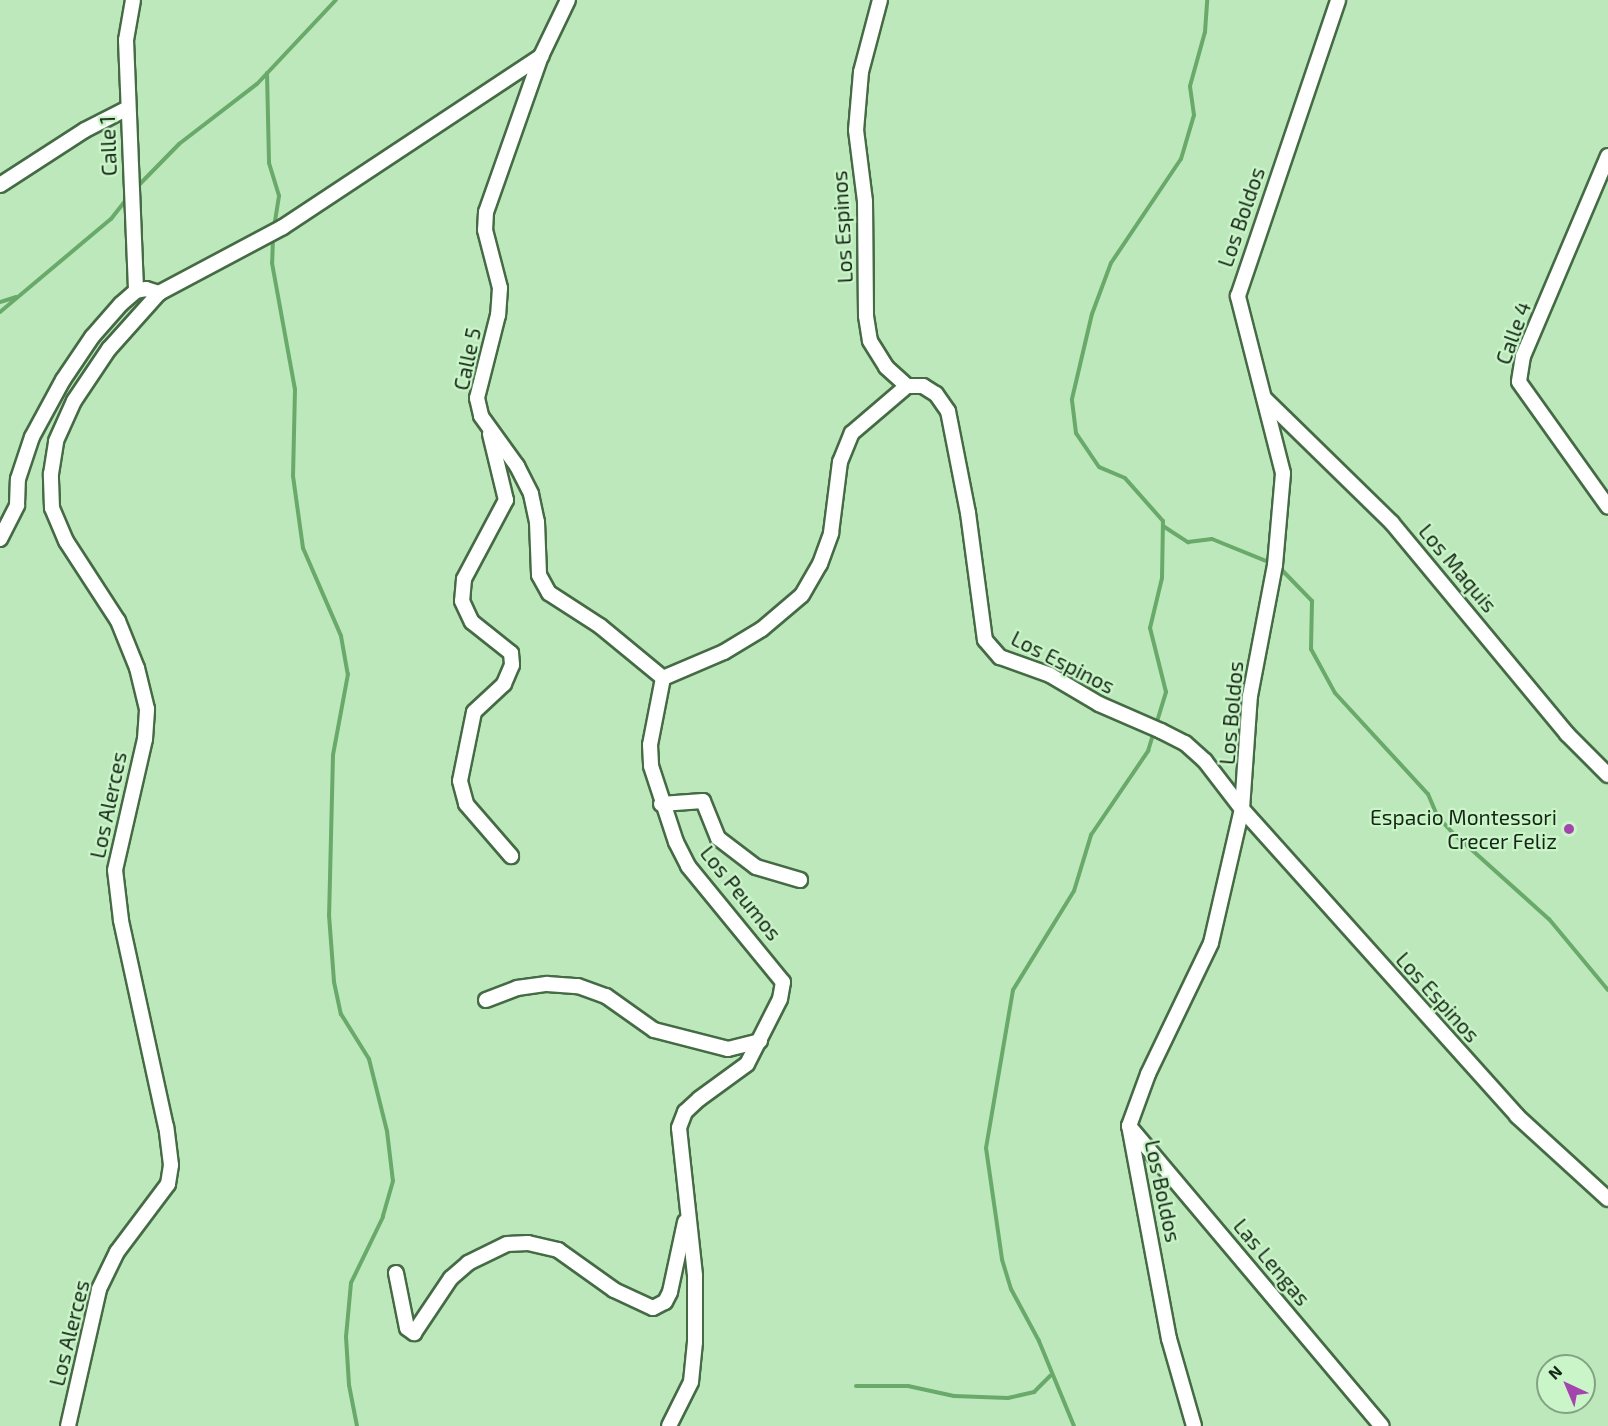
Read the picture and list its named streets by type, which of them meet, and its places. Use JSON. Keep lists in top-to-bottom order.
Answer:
{
  "streets": {
    "street": [
      "Calle 1",
      "Los Boldos",
      "Los Espinos",
      "Calle 4",
      "Calle 5",
      "Los Maquis",
      "Los Alerces",
      "Los Peumos",
      "Las Lengas"
    ]
  },
  "crossings": [
    ["Los Boldos", "Los Espinos"],
    ["Los Boldos", "Los Maquis"],
    ["Los Boldos", "Las Lengas"],
    ["Calle 5", "Los Peumos"]
  ],
  "places": ["Espacio Montessori Crecer Feliz"],
  "north": "top left"
}
